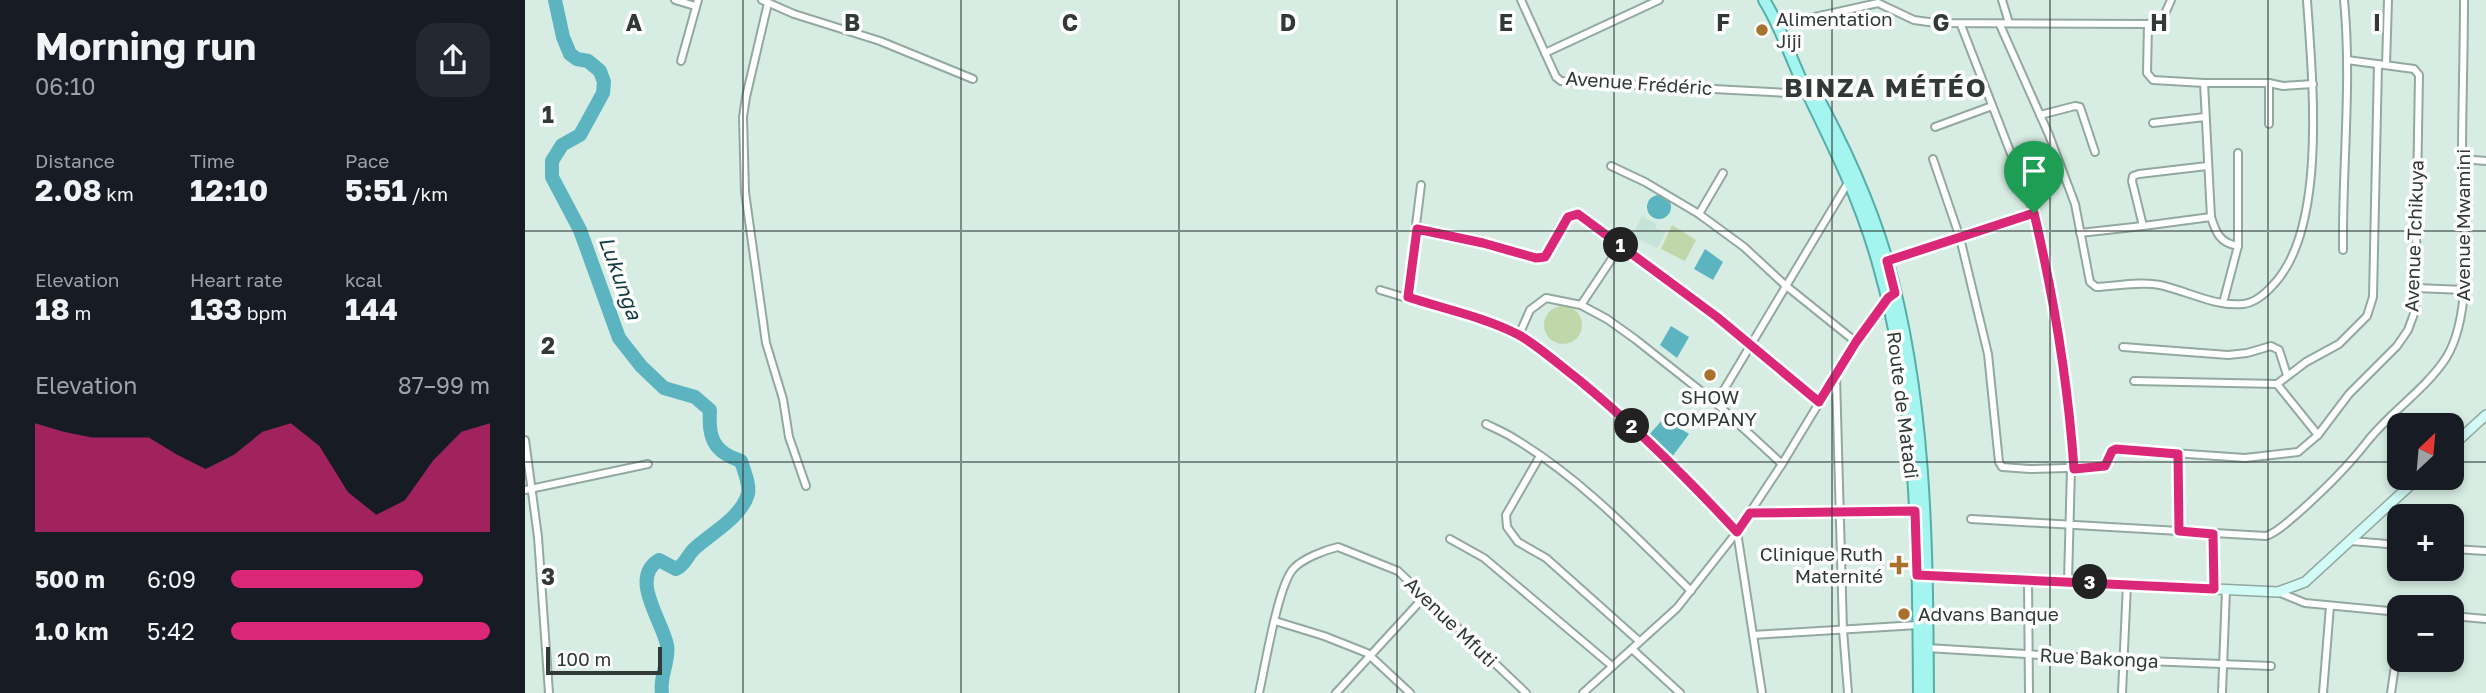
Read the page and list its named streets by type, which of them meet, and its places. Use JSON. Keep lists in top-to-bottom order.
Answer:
{
  "streets": {
    "main road": ["Route de Matadi"],
    "street": [
      "Avenue Frédéric",
      "Avenue Mwamini",
      "Avenue Tchikuya",
      "Avenue Mfuti",
      "Rue Bakonga"
    ]
  },
  "crossings": [
    ["Avenue Frédéric", "Route de Matadi"],
    ["Route de Matadi", "Rue Bakonga"]
  ],
  "districts": ["BINZA MÉTÉO"],
  "water": ["Lukunga"],
  "places": {
    "other": ["Alimentation Jiji", "SHOW COMPANY", "Advans Banque"],
    "health": ["Clinique Ruth Maternité"]
  },
  "scale_bar": "100 m",
  "north": "top right",
  "page": {
    "heading": ["Morning run", "06:10"],
    "stats": [
      ["Distance", "2.08 km"],
      ["Time", "12:10"],
      ["Pace", "5:51 /km"],
      ["Elevation", "18 m"],
      ["Heart rate", "133 bpm"],
      ["kcal", "144"]
    ],
    "pins": ["1", "2", "3"],
    "chart": ["Elevation", "87–99 m"],
    "map_buttons": ["+", "−"],
    "list": [
      {
        "name": "500 m",
        "note": "6:09"
      },
      {
        "name": "1.0 km",
        "note": "5:42"
      }
    ],
    "scale": "100 m"
  },
  "grid": {
    "columns": [
      "A",
      "B",
      "C",
      "D",
      "E",
      "F",
      "G",
      "H",
      "I"
    ],
    "rows": ["1", "2", "3"]
  }
}
